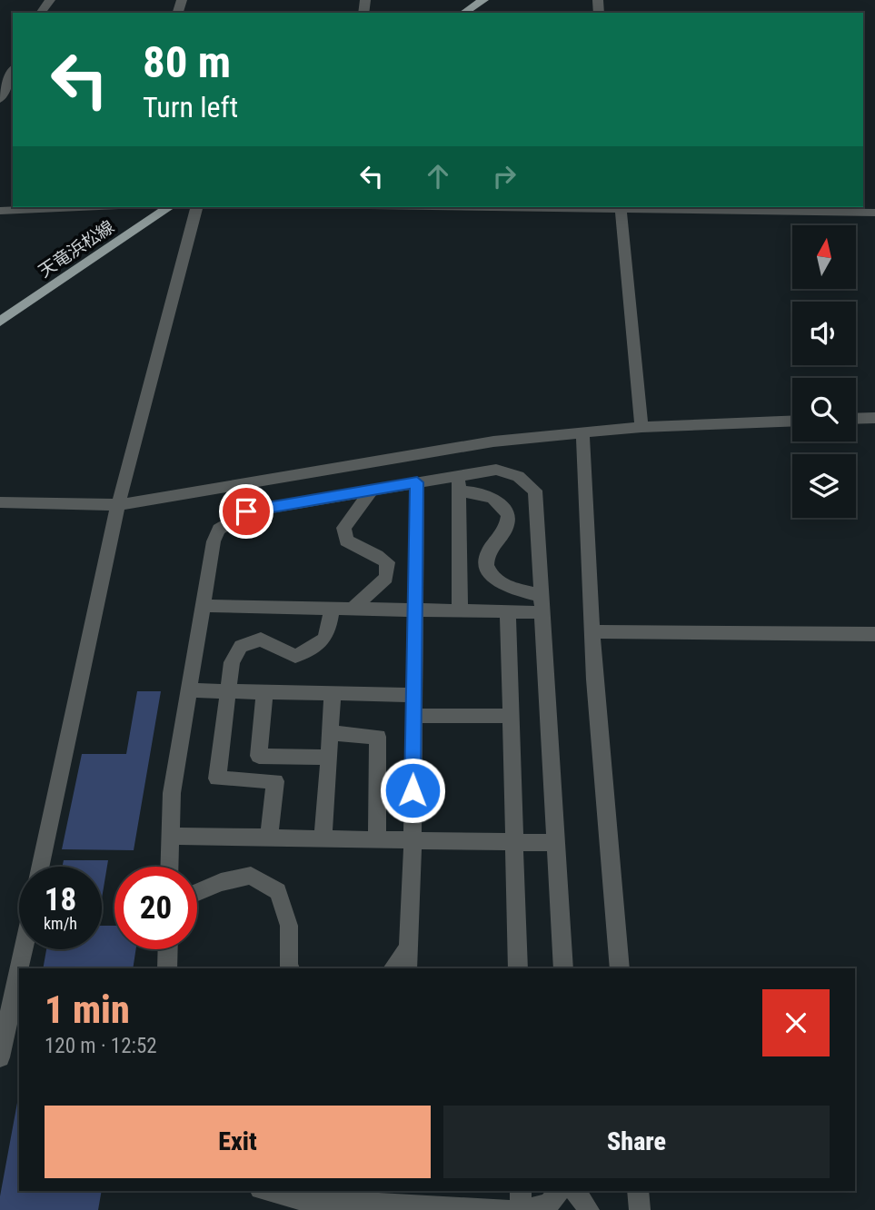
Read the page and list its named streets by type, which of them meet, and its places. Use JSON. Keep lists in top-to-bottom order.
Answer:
{
  "streets": {
    "main road": ["天竜浜松線"]
  },
  "north": "top",
  "page": {
    "turn": ["80 m", "Turn left"],
    "speed": "18 km/h",
    "limit": "20",
    "heading": ["1 min", "120 m · 12:52"],
    "buttons": ["Exit", "Share"]
  }
}
